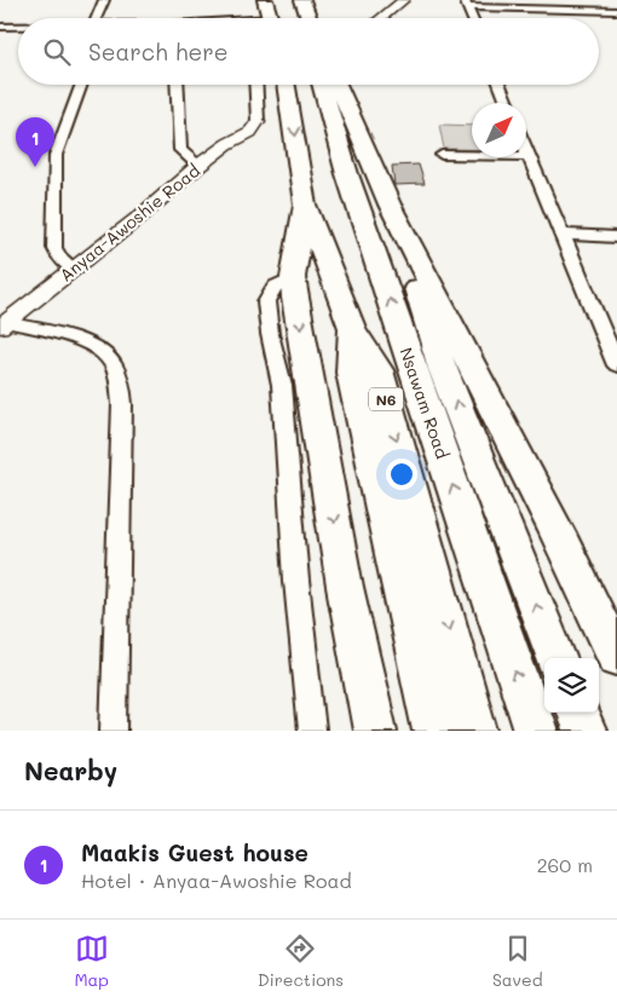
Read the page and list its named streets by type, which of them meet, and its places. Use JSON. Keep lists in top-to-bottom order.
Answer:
{
  "streets": {
    "highway": ["N6", "Nsawam Road"],
    "street": ["Anyaa-Awoshie Road"]
  },
  "north": "top right",
  "page": {
    "search": "Search here",
    "pins": "1",
    "heading": "Nearby",
    "list": [
      {
        "mark": "1",
        "name": "Maakis Guest house",
        "note": "Hotel · Anyaa-Awoshie Road",
        "value": "260 m"
      }
    ],
    "nav": ["Map", "Directions", "Saved"]
  }
}
